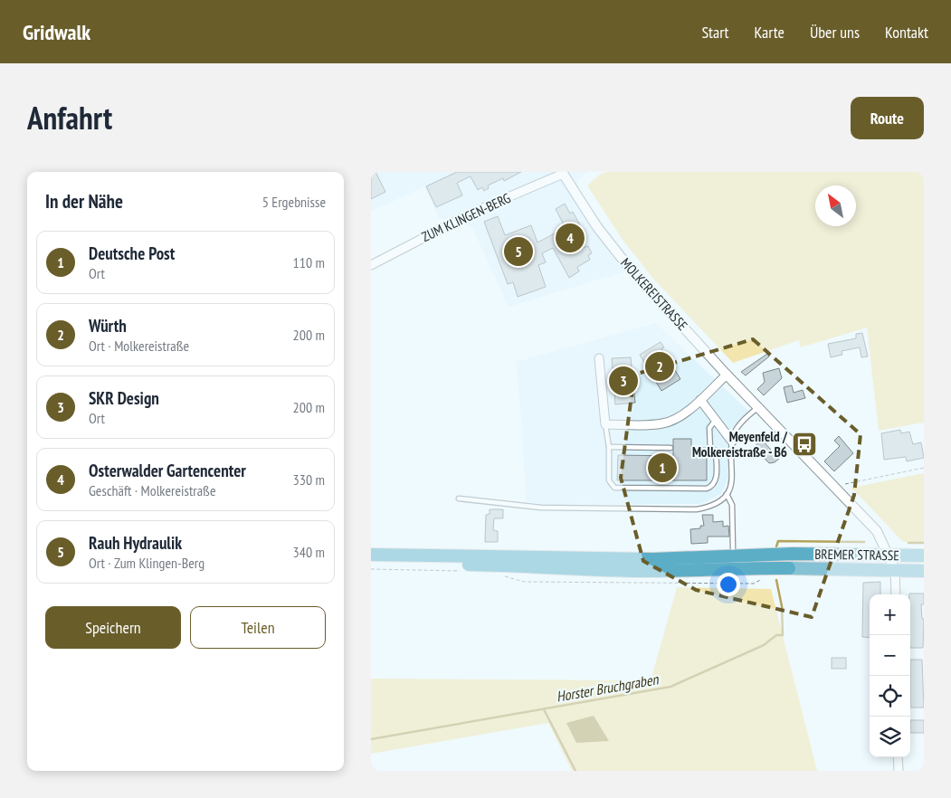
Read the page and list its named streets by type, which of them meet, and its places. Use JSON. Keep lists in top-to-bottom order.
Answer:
{
  "streets": {
    "highway": ["BREMER STRASSE"],
    "street": ["ZUM KLINGEN-BERG", "MOLKEREISTRASSE"]
  },
  "crossings": [
    ["ZUM KLINGEN-BERG", "MOLKEREISTRASSE"],
    ["MOLKEREISTRASSE", "BREMER STRASSE"]
  ],
  "water": ["Horster Bruchgraben"],
  "places": {
    "bus stop": ["Meyenfeld / Molkereistraße - B6"]
  },
  "north": "top left",
  "page": {
    "header": "Gridwalk",
    "nav": [
      "Start",
      "Karte",
      "Über uns",
      "Kontakt"
    ],
    "title": "Anfahrt",
    "buttons": [
      "Route",
      ["Speichern", "Teilen"]
    ],
    "heading": ["In der Nähe", "5 Ergebnisse"],
    "pins": [
      "4",
      "5",
      "2",
      "3",
      "1"
    ],
    "list": [
      {
        "mark": "1",
        "name": "Deutsche Post",
        "note": "Ort",
        "value": "110 m"
      },
      {
        "mark": "2",
        "name": "Würth",
        "note": "Ort · Molkereistraße",
        "value": "200 m"
      },
      {
        "mark": "3",
        "name": "SKR Design",
        "note": "Ort",
        "value": "200 m"
      },
      {
        "mark": "4",
        "name": "Osterwalder Gartencenter",
        "note": "Geschäft · Molkereistraße",
        "value": "330 m"
      },
      {
        "mark": "5",
        "name": "Rauh Hydraulik",
        "note": "Ort · Zum Klingen-Berg",
        "value": "340 m"
      }
    ],
    "map_buttons": ["+", "−"]
  }
}
